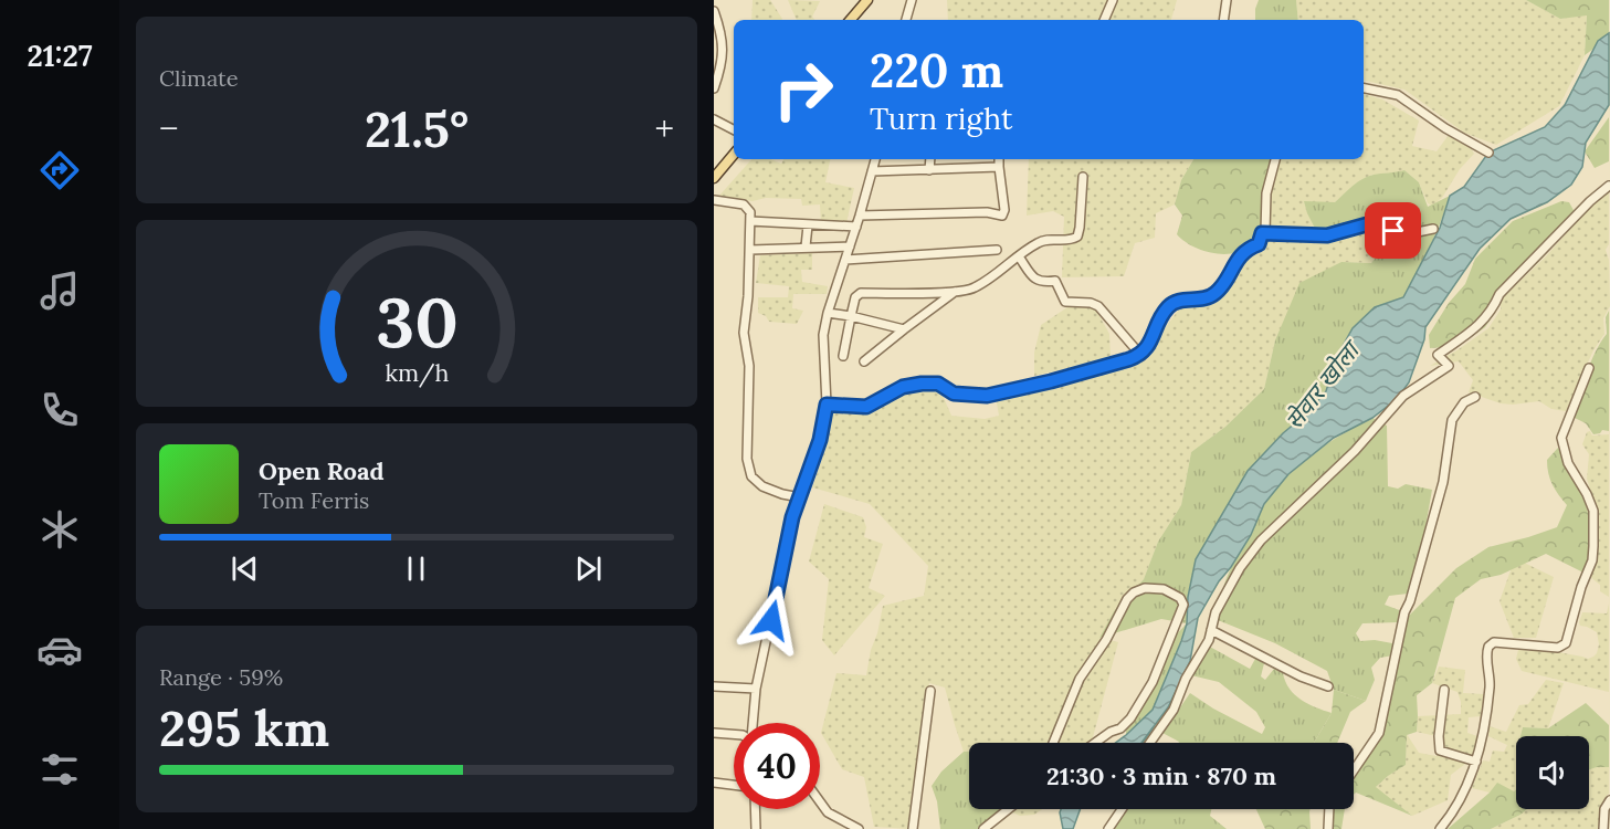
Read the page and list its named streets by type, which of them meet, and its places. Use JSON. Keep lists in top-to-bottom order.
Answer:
{
  "water": ["सेवार खोला"],
  "page": {
    "tabs": "21:27",
    "tile": [
      "Climate",
      ["Range · 59%", "295 km"]
    ],
    "turn": ["220 m", "Turn right"],
    "heat": ["−", "21.5°", "+"],
    "song": ["Open Road", "Tom Ferris"],
    "limit": "40",
    "trip": "21:30 · 3 min · 870 m",
    "gauge": ["30", "km/h"]
  }
}
